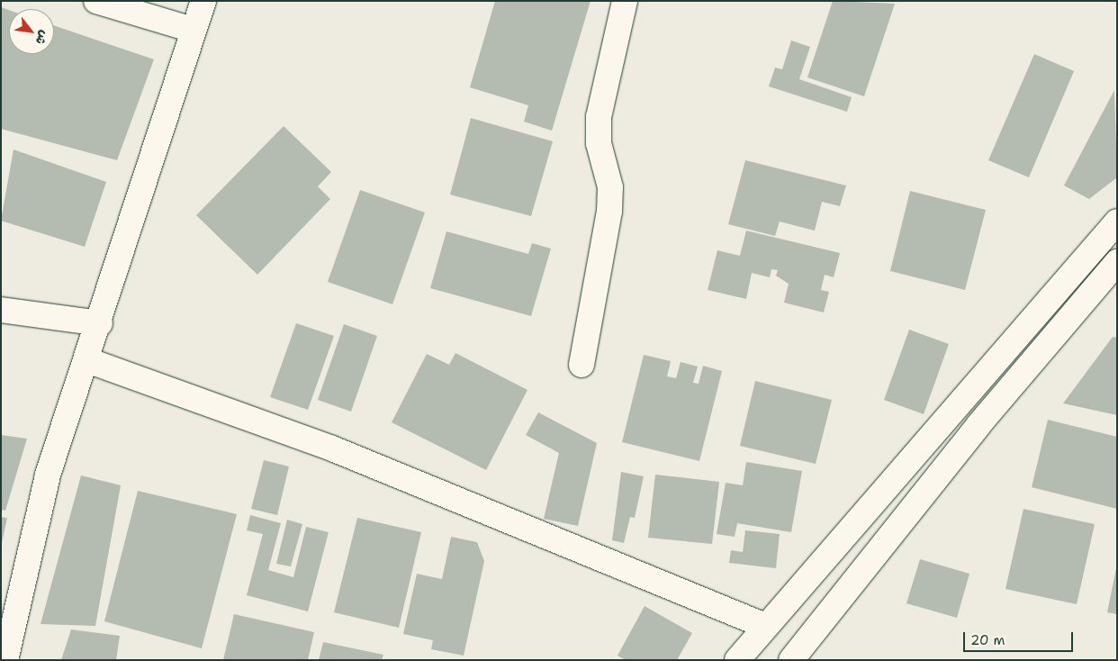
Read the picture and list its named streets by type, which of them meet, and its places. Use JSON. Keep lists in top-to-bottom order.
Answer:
{
  "scale_bar": "20 m",
  "north": "bottom right"
}
